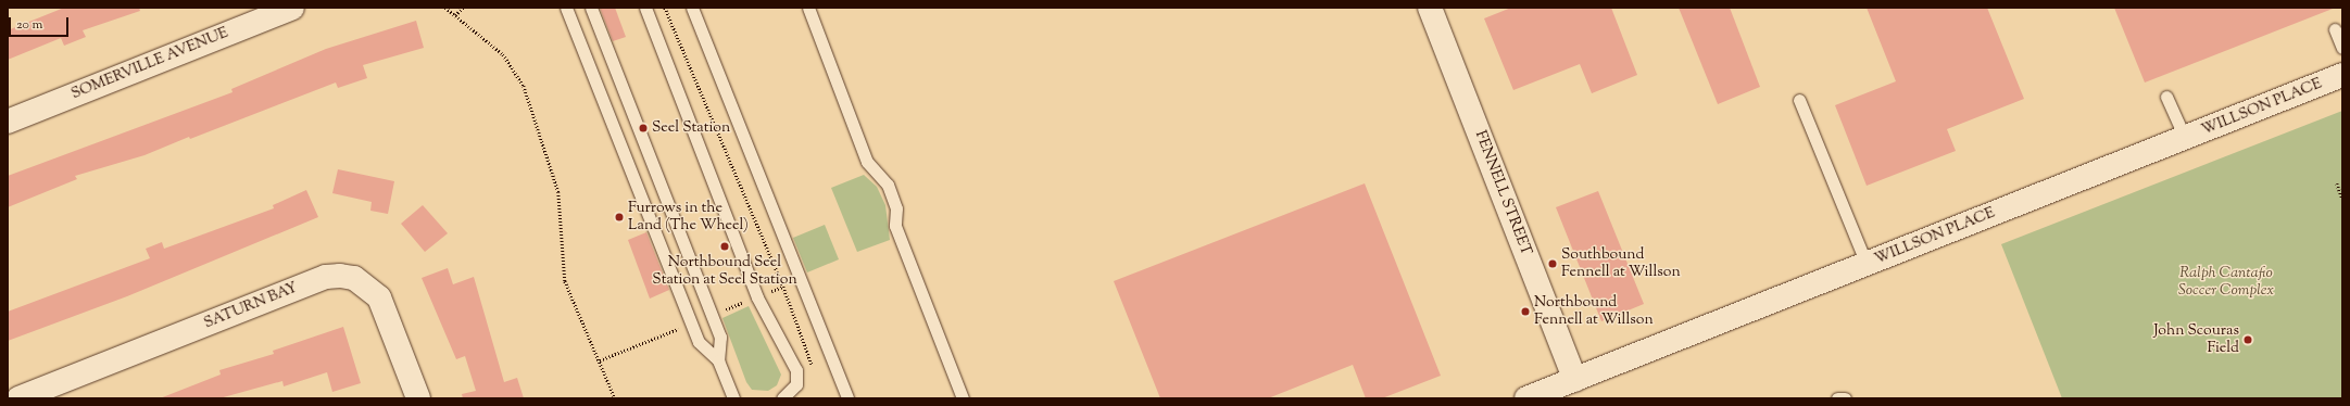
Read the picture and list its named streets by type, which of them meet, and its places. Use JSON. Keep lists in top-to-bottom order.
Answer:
{
  "streets": {
    "street": [
      "SOMERVILLE AVENUE",
      "WILLSON PLACE",
      "FENNELL STREET",
      "SATURN BAY"
    ]
  },
  "crossings": [
    ["WILLSON PLACE", "FENNELL STREET"]
  ],
  "parks": ["Ralph Cantafio Soccer Complex"],
  "places": [
    "Seel Station",
    "Furrows in the Land (The Wheel)",
    "Northbound Seel Station at Seel Station",
    "Southbound Fennell at Willson",
    "Northbound Fennell at Willson",
    "John Scouras Field"
  ],
  "scale_bar": "20 m"
}
